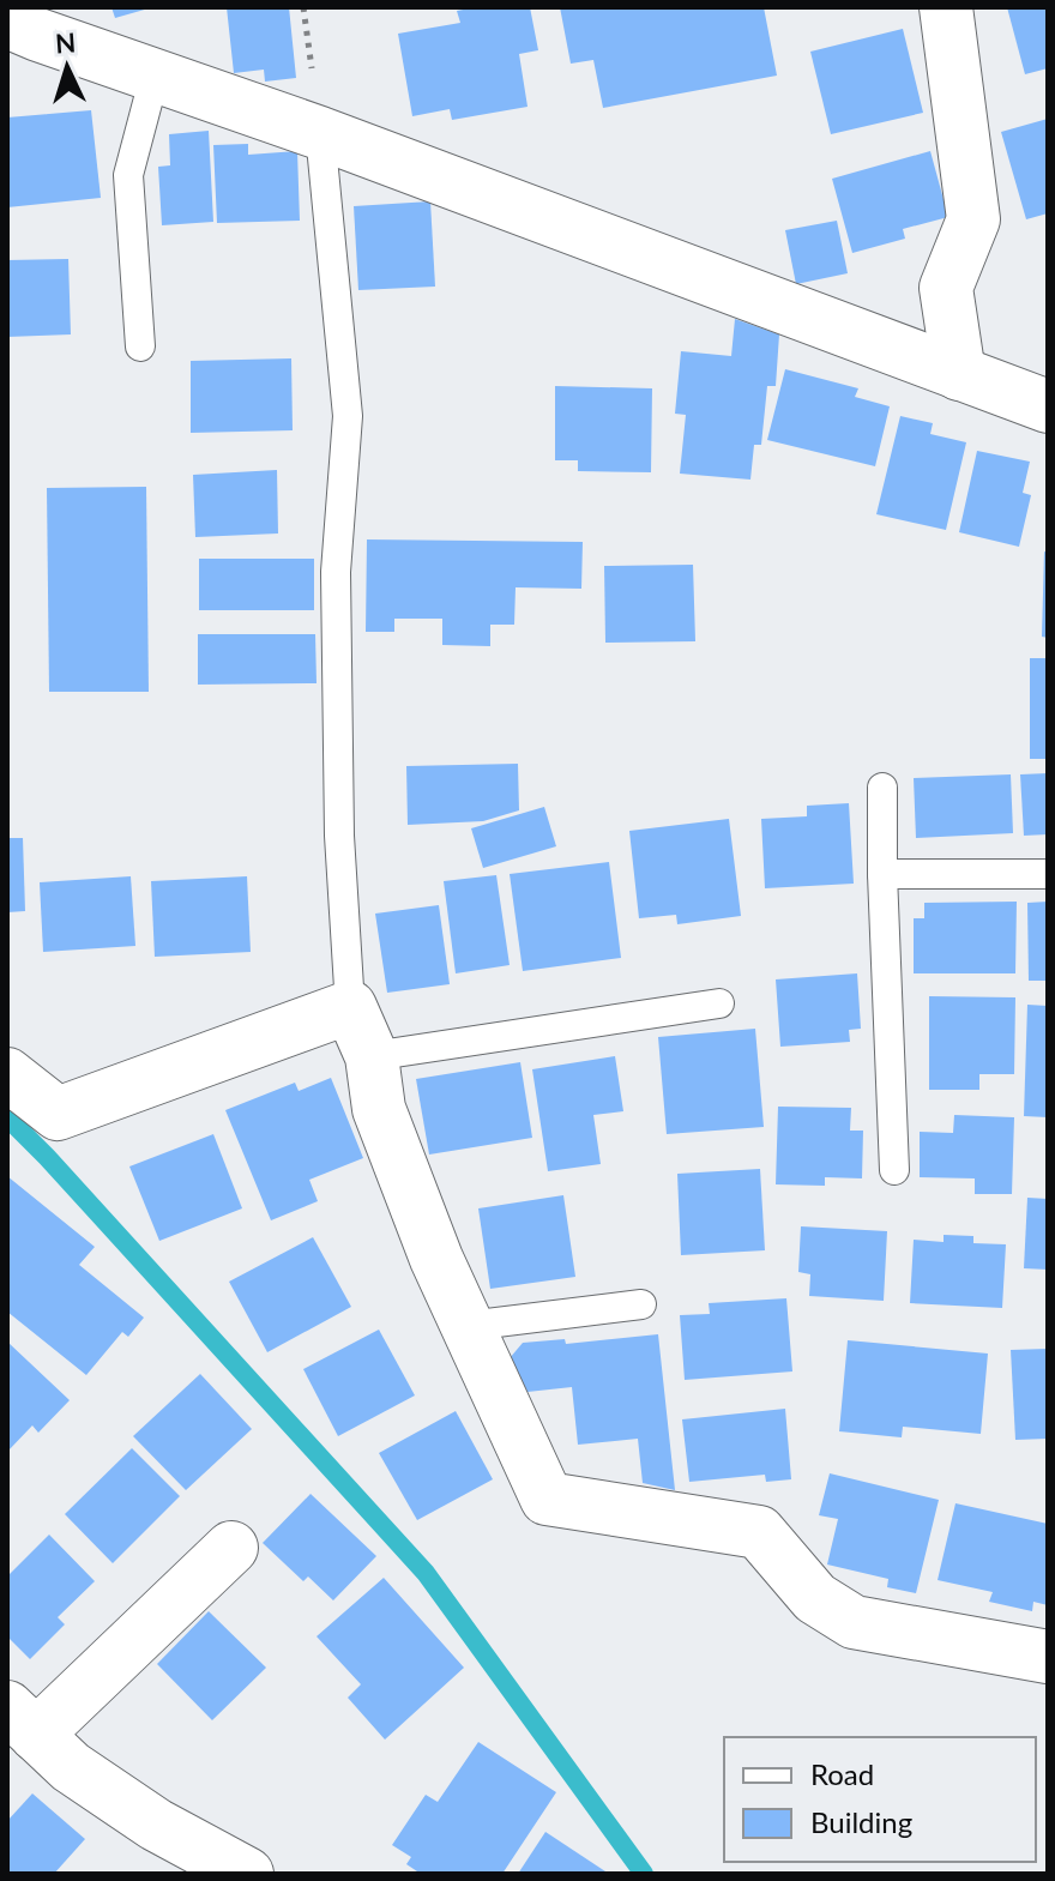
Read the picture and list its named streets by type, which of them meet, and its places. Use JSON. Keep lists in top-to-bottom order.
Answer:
{
  "legend": ["Road", "Building"],
  "north": "top"
}
